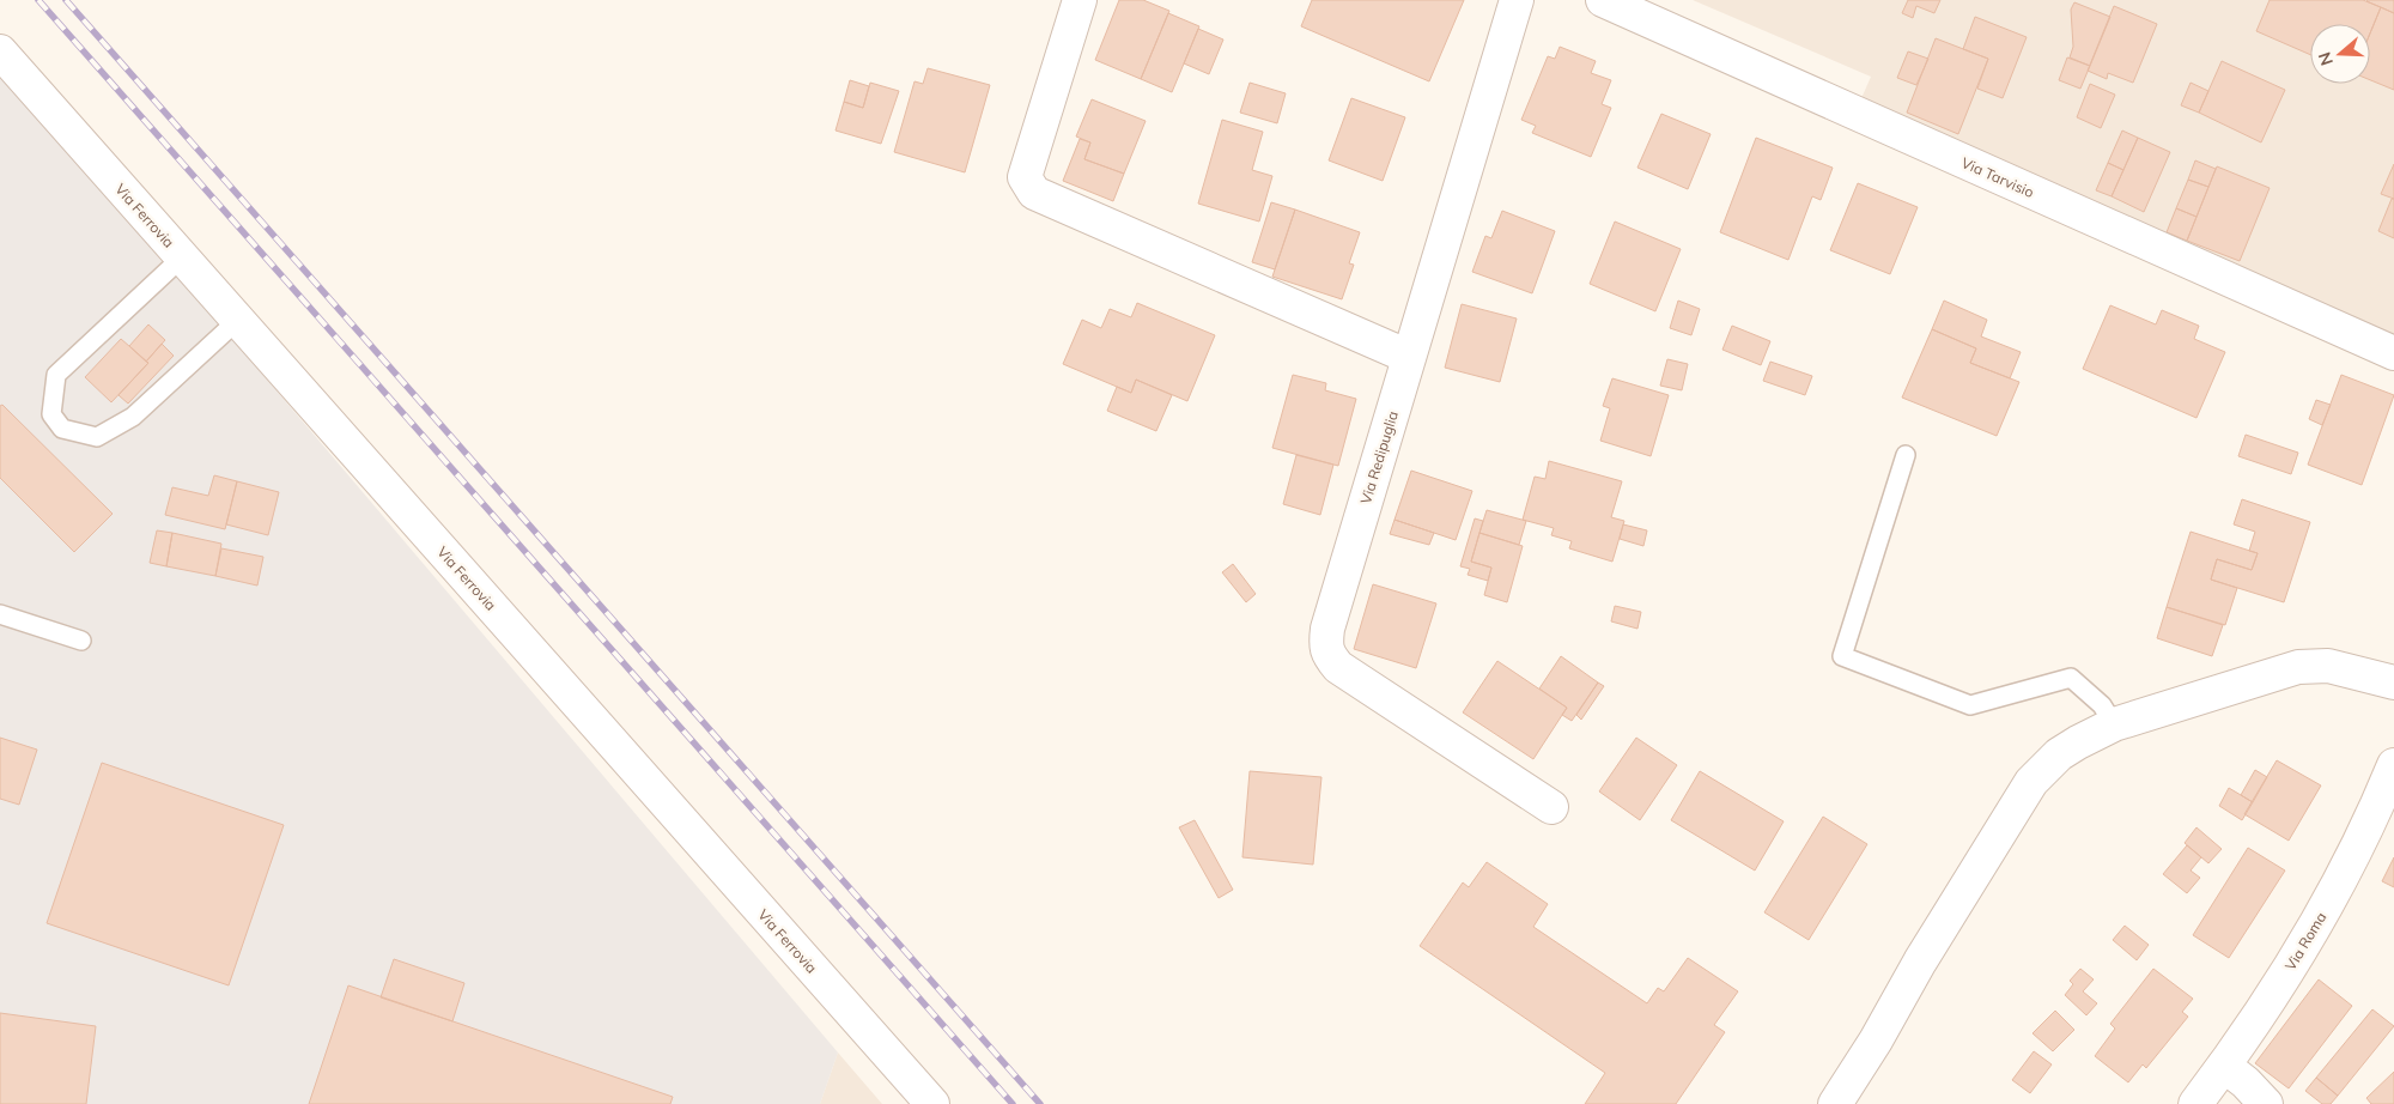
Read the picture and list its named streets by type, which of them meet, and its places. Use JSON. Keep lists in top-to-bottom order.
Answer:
{
  "streets": {
    "street": [
      "Via Tarvisio",
      "Via Ferrovia",
      "Via Redipuglia",
      "Via Roma"
    ]
  },
  "north": "left"
}
